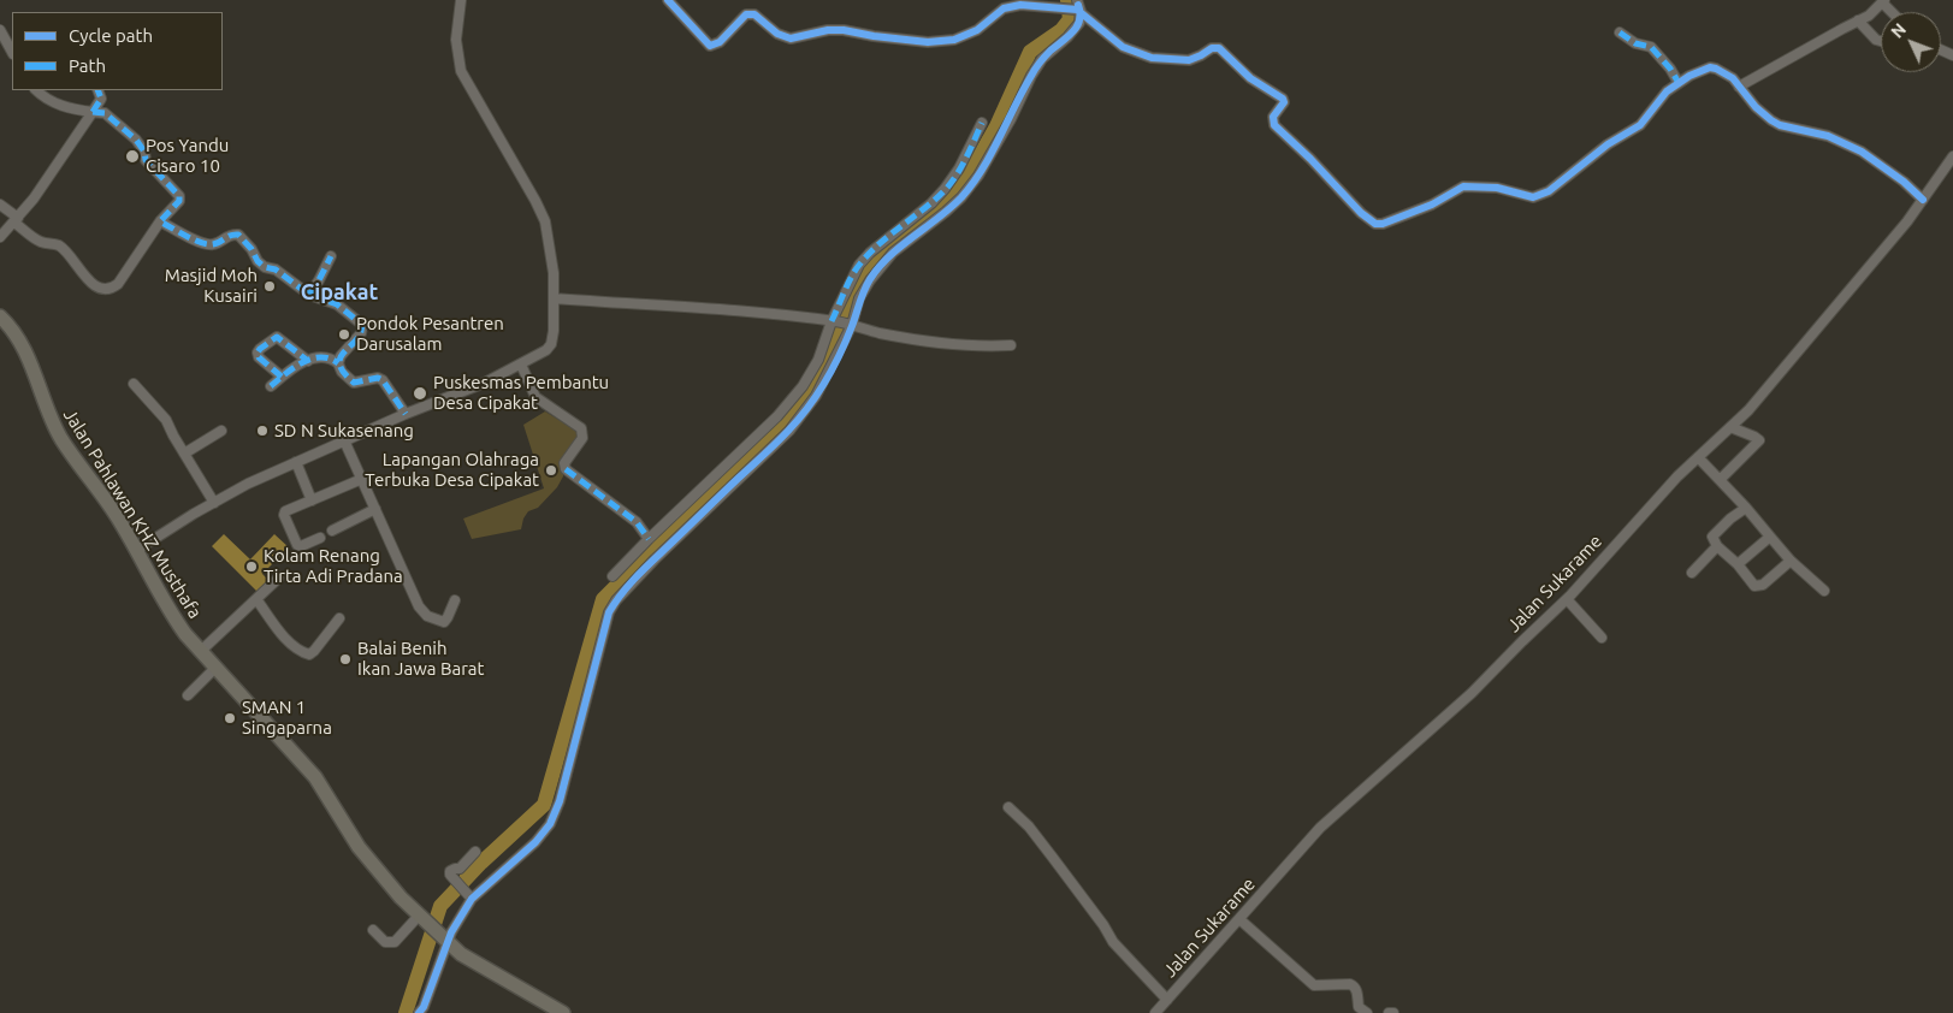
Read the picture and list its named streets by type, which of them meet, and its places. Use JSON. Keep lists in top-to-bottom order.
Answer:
{
  "streets": {
    "street": ["Jalan Pahlawan KHZ Musthafa", "Jalan Sukarame"]
  },
  "districts": ["Cipakat"],
  "places": [
    "Pos Yandu Cisaro 10",
    "Masjid Moh Kusairi",
    "Pondok Pesantren Darusalam",
    "Puskesmas Pembantu Desa Cipakat",
    "SD N Sukasenang",
    "Lapangan Olahraga Terbuka Desa Cipakat",
    "Kolam Renang Tirta Adi Pradana",
    "Balai Benih Ikan Jawa Barat",
    "SMAN 1 Singaparna"
  ],
  "legend": ["Cycle path", "Path"],
  "north": "top left"
}
